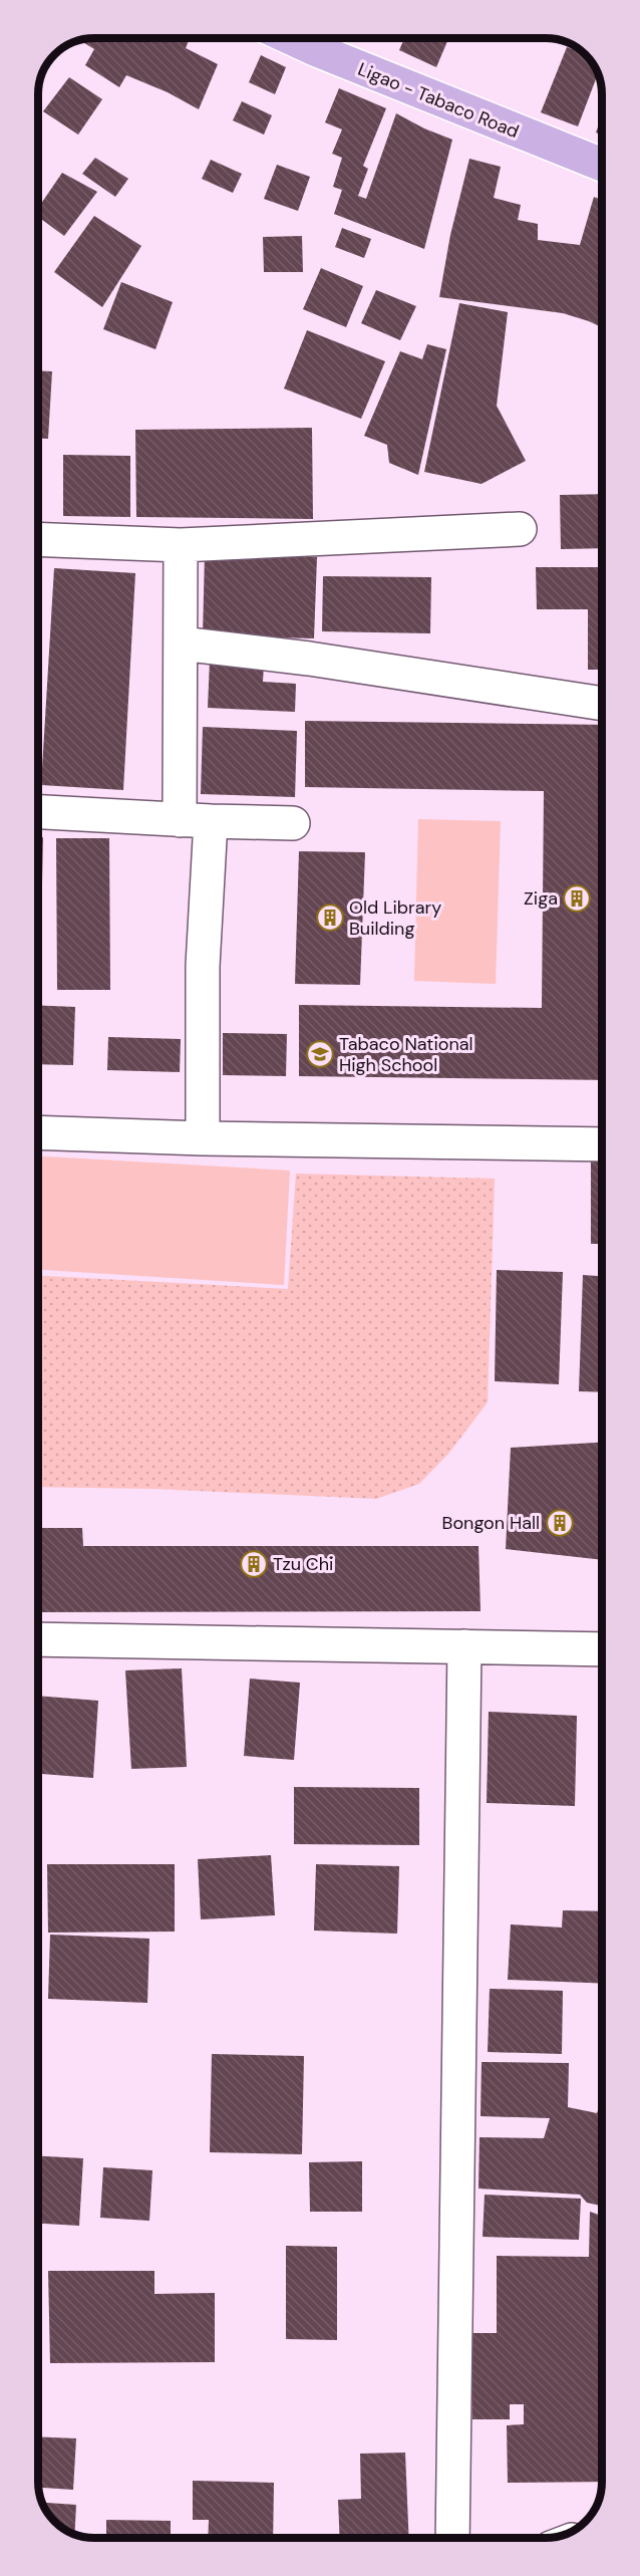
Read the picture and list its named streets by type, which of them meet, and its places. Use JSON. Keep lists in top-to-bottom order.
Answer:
{
  "streets": {
    "main road": ["Ligao - Tabaco Road"]
  },
  "places": {
    "building": [
      "Ziga",
      "Old Library Building",
      "Bongon Hall",
      "Tzu Chi"
    ],
    "school or university": ["Tabaco National High School"]
  }
}
